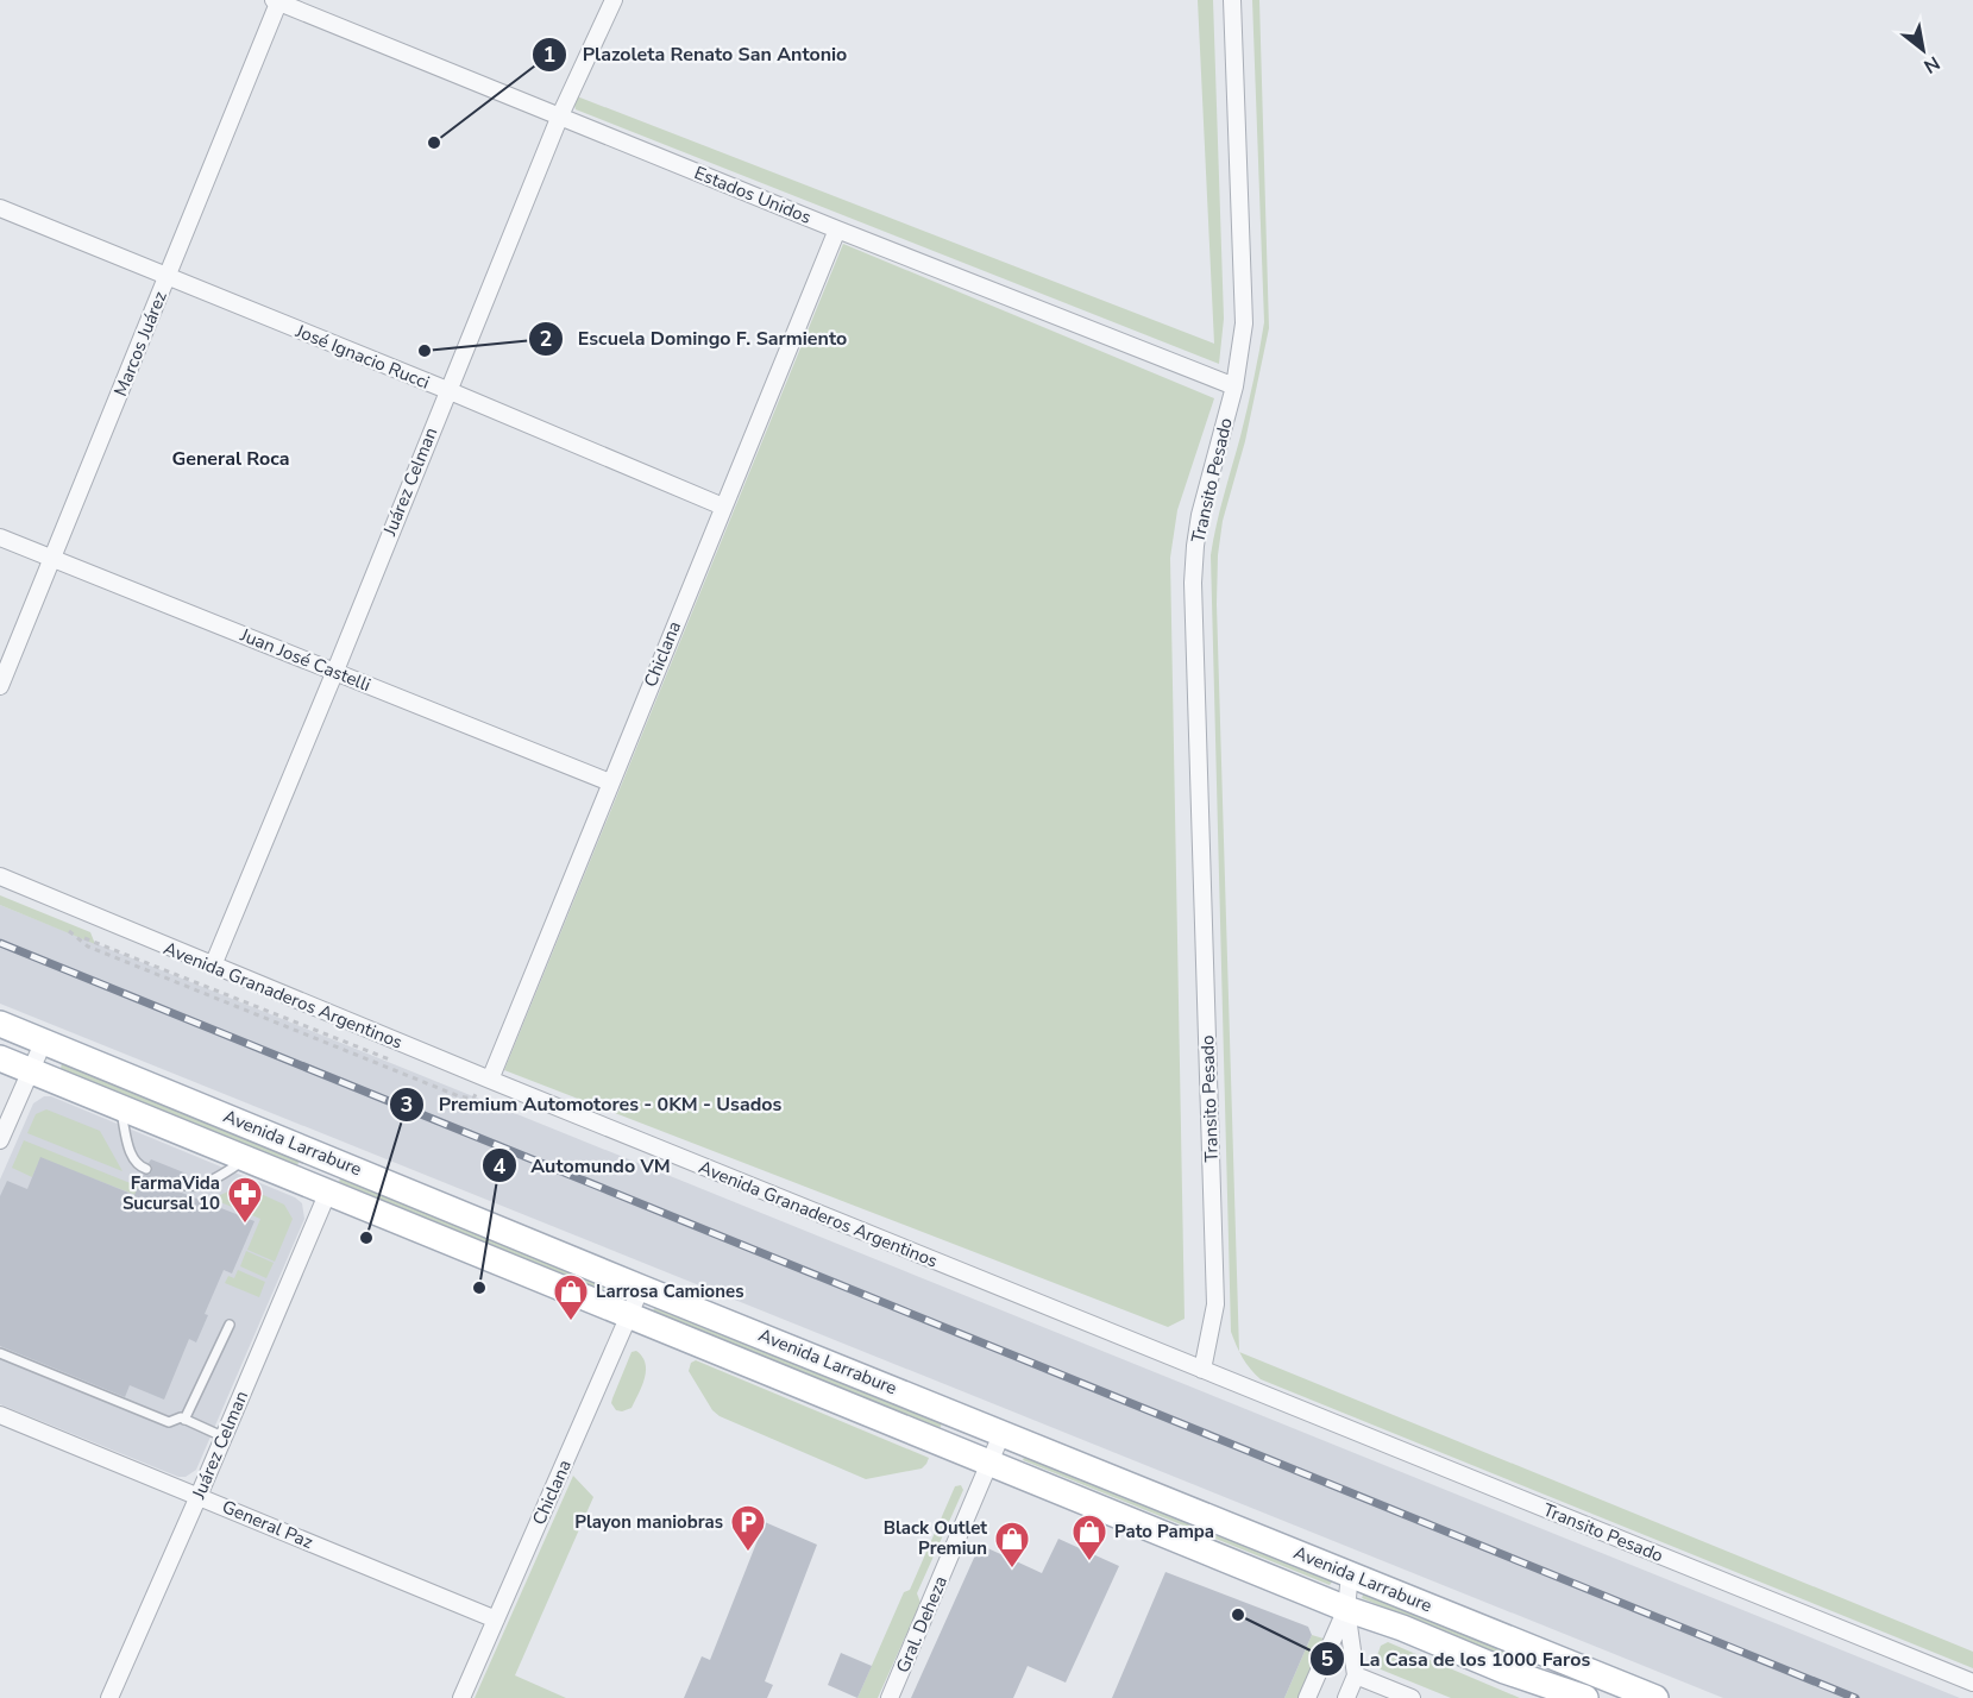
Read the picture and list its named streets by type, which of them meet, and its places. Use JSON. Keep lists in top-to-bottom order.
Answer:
{
  "streets": {
    "main road": ["Avenida Larrabure"],
    "street": [
      "Estados Unidos",
      "Marcos Juárez",
      "José Ignacio Rucci",
      "Transito Pesado",
      "Juárez Celman",
      "Chiclana",
      "Juan José Castelli",
      "Avenida Granaderos Argentinos",
      "General Paz",
      "Gral. Deheza"
    ]
  },
  "crossings": [
    ["Estados Unidos", "Marcos Juárez"],
    ["Estados Unidos", "Transito Pesado"],
    ["Estados Unidos", "Juárez Celman"],
    ["Estados Unidos", "Chiclana"],
    ["Marcos Juárez", "José Ignacio Rucci"],
    ["Marcos Juárez", "Juan José Castelli"],
    ["José Ignacio Rucci", "Juárez Celman"],
    ["José Ignacio Rucci", "Chiclana"],
    ["Transito Pesado", "Avenida Granaderos Argentinos"],
    ["Juárez Celman", "Juan José Castelli"],
    ["Juárez Celman", "Avenida Granaderos Argentinos"],
    ["Juárez Celman", "Avenida Larrabure"],
    ["Juárez Celman", "General Paz"],
    ["Chiclana", "Juan José Castelli"],
    ["Chiclana", "Avenida Granaderos Argentinos"],
    ["Chiclana", "Avenida Larrabure"],
    ["Chiclana", "General Paz"],
    ["Avenida Larrabure", "Gral. Deheza"]
  ],
  "districts": ["General Roca"],
  "places": {
    "other": [
      "Plazoleta Renato San Antonio",
      "Escuela Domingo F. Sarmiento",
      "Premium Automotores - 0KM - Usados",
      "Automundo VM",
      "La Casa de los 1000 Faros"
    ],
    "pharmacy": ["FarmaVida Sucursal 10"],
    "shop": ["Larrosa Camiones", "Pato Pampa", "Black Outlet Premiun"],
    "parking": ["Playon maniobras"]
  },
  "north": "bottom right"
}
